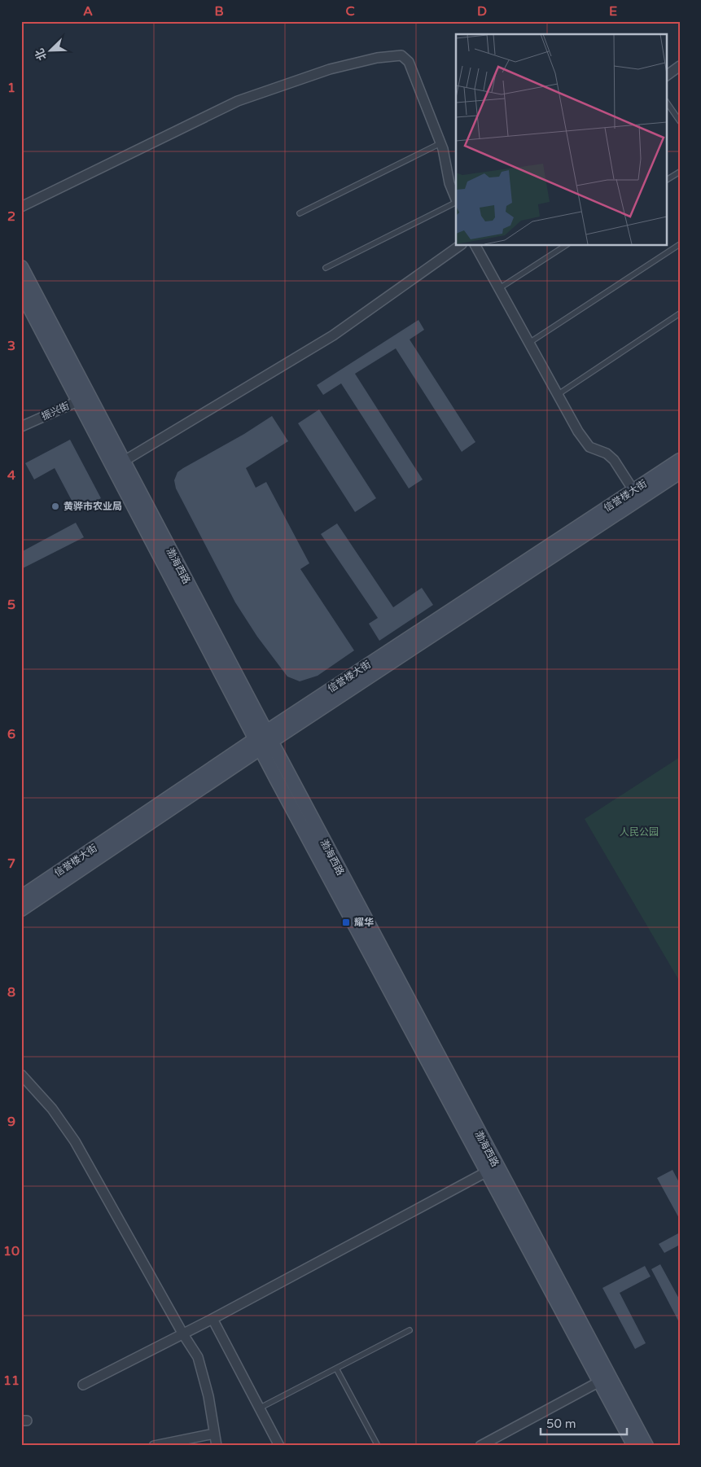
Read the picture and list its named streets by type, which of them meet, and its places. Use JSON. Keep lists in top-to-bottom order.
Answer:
{
  "streets": {
    "main road": ["信誉楼大街", "渤海西路"],
    "street": ["振兴街"]
  },
  "crossings": [
    ["振兴街", "渤海西路"],
    ["信誉楼大街", "渤海西路"]
  ],
  "parks": ["人民公园"],
  "places": {
    "other": ["黄骅市农业局"],
    "transit": ["耀华"]
  },
  "scale_bar": "50 m",
  "north": "bottom left",
  "grid": {
    "columns": [
      "A",
      "B",
      "C",
      "D",
      "E"
    ],
    "rows": [
      "1",
      "2",
      "3",
      "4",
      "5",
      "6",
      "7",
      "8",
      "9",
      "10",
      "11"
    ]
  }
}
